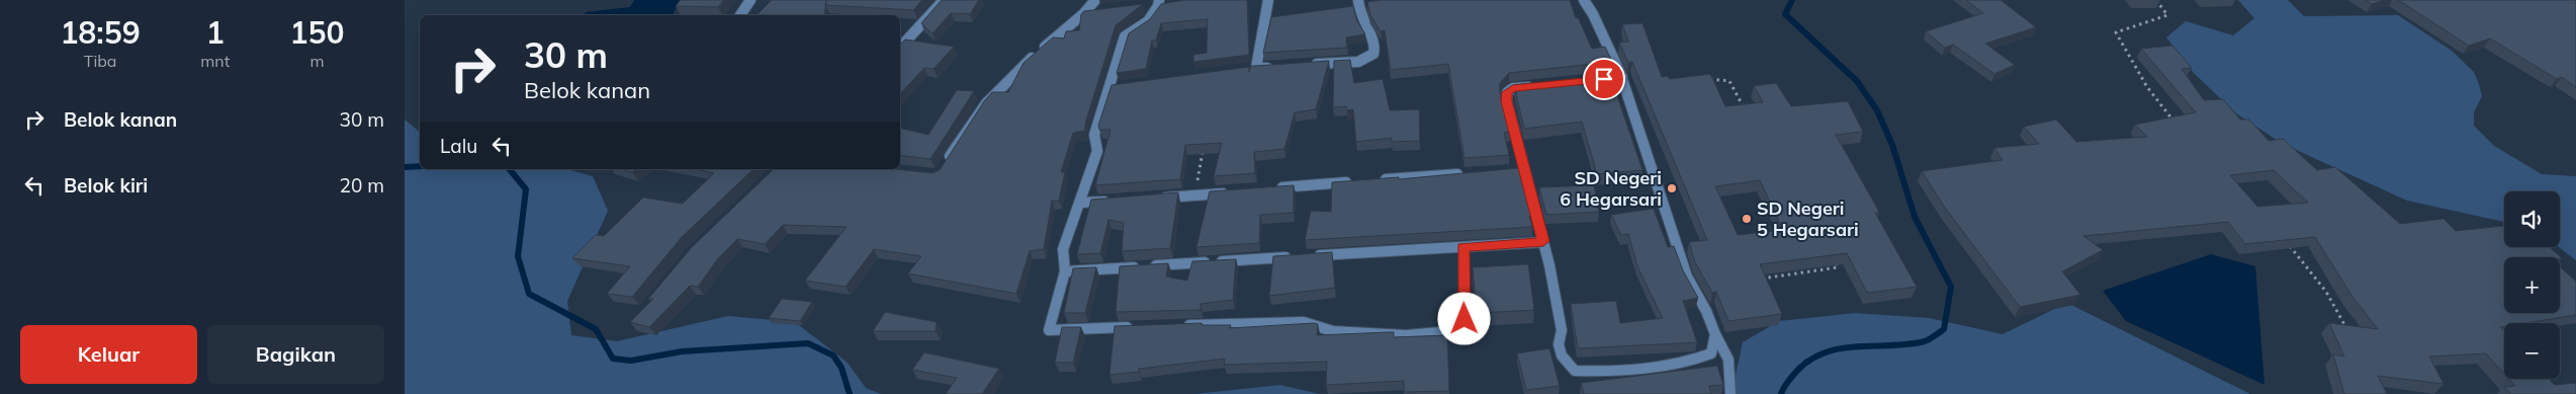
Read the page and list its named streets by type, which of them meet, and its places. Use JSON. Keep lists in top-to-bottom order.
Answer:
{
  "places": ["SD Negeri 6 Hegarsari", "SD Negeri 5 Hegarsari"],
  "page": {
    "eta": [
      "18:59",
      "Tiba",
      "1",
      "mnt",
      "150",
      "m"
    ],
    "turn": ["30 m", "Belok kanan"],
    "list": [
      {
        "name": "Belok kanan",
        "value": "30 m"
      },
      {
        "name": "Belok kiri",
        "value": "20 m"
      }
    ],
    "then": "Lalu",
    "map_buttons": ["+", "−"],
    "buttons": ["Keluar", "Bagikan"]
  }
}
